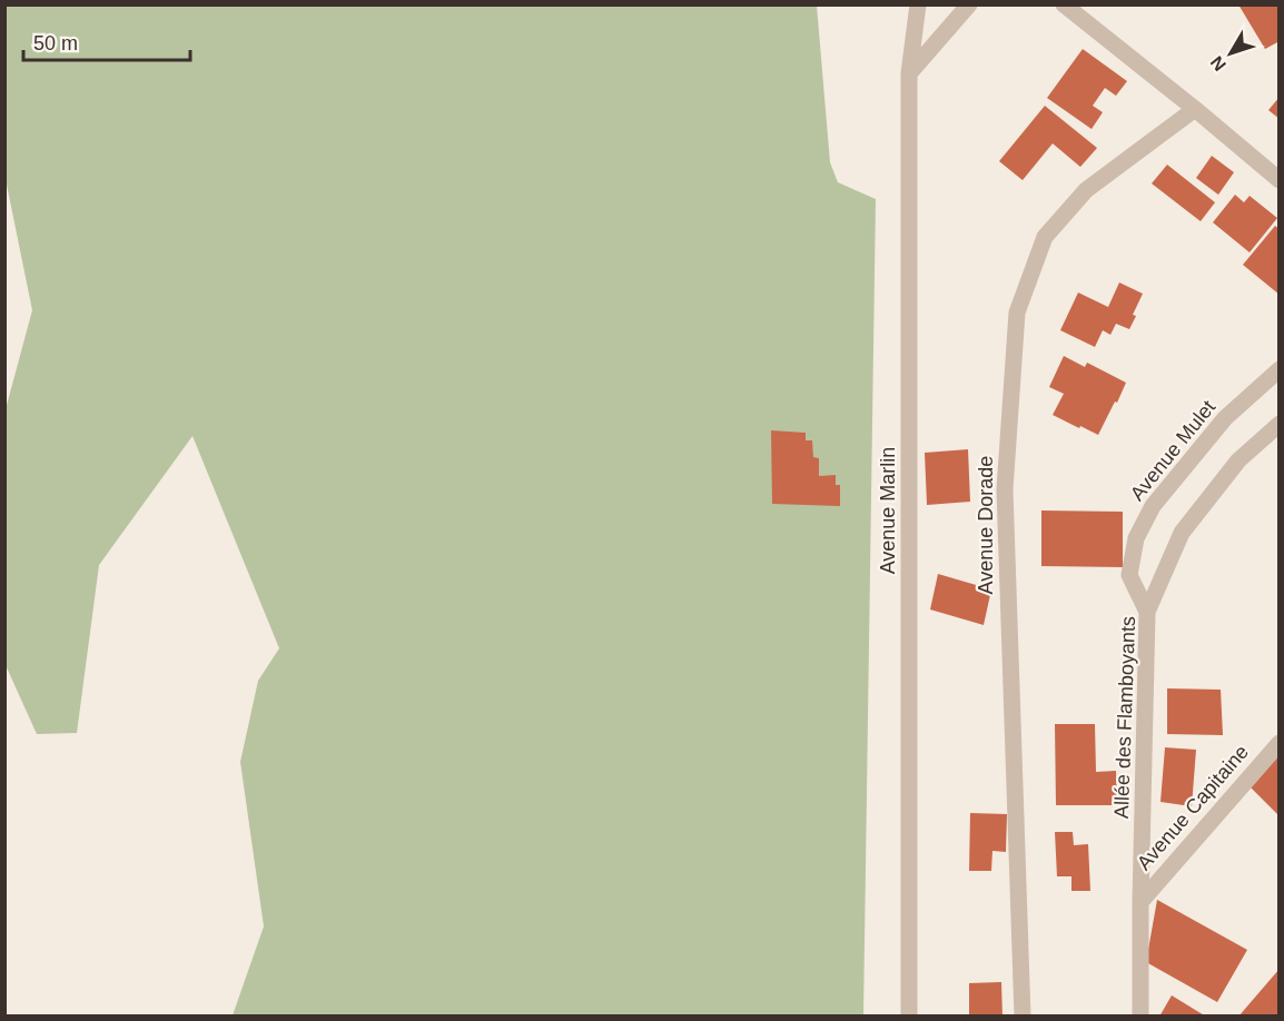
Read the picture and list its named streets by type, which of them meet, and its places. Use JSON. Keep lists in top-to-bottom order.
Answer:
{
  "streets": {
    "street": [
      "Avenue Mulet",
      "Avenue Marlin",
      "Avenue Dorade",
      "Allée des Flamboyants",
      "Avenue Capitaine"
    ]
  },
  "crossings": [
    ["Avenue Mulet", "Allée des Flamboyants"],
    ["Allée des Flamboyants", "Avenue Capitaine"]
  ],
  "scale_bar": "50 m",
  "north": "bottom left"
}
